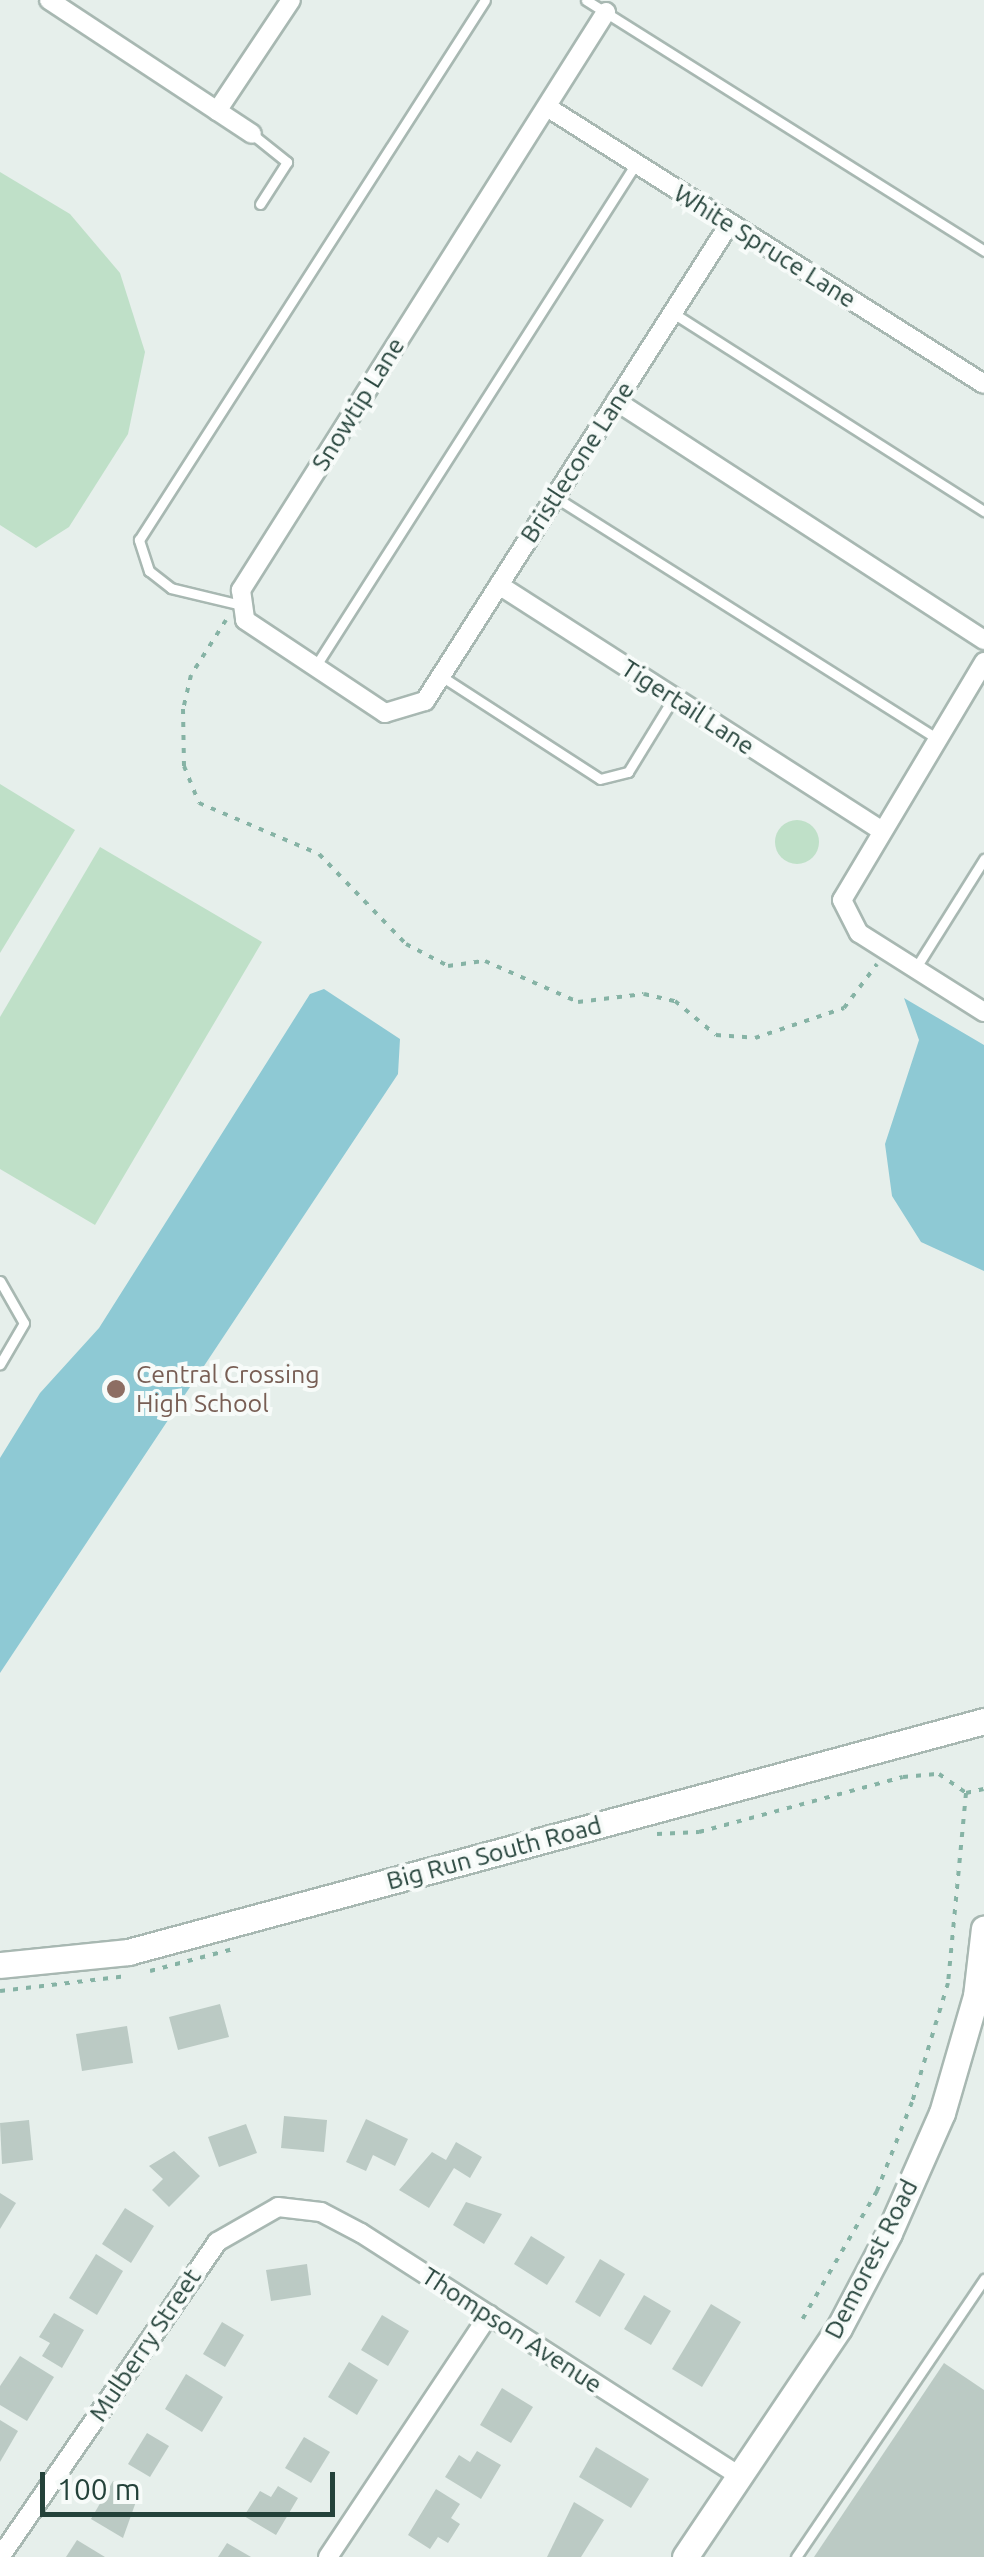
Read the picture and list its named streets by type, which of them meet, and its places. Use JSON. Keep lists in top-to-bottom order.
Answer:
{
  "streets": {
    "street": [
      "White Spruce Lane",
      "Snowtip Lane",
      "Bristlecone Lane",
      "Tigertail Lane",
      "Big Run South Road",
      "Demorest Road",
      "Thompson Avenue",
      "Mulberry Street"
    ]
  },
  "crossings": [
    ["White Spruce Lane", "Snowtip Lane"],
    ["White Spruce Lane", "Bristlecone Lane"],
    ["Bristlecone Lane", "Tigertail Lane"],
    ["Demorest Road", "Thompson Avenue"],
    ["Thompson Avenue", "Mulberry Street"]
  ],
  "places": ["Central Crossing High School"],
  "scale_bar": "100 m"
}
